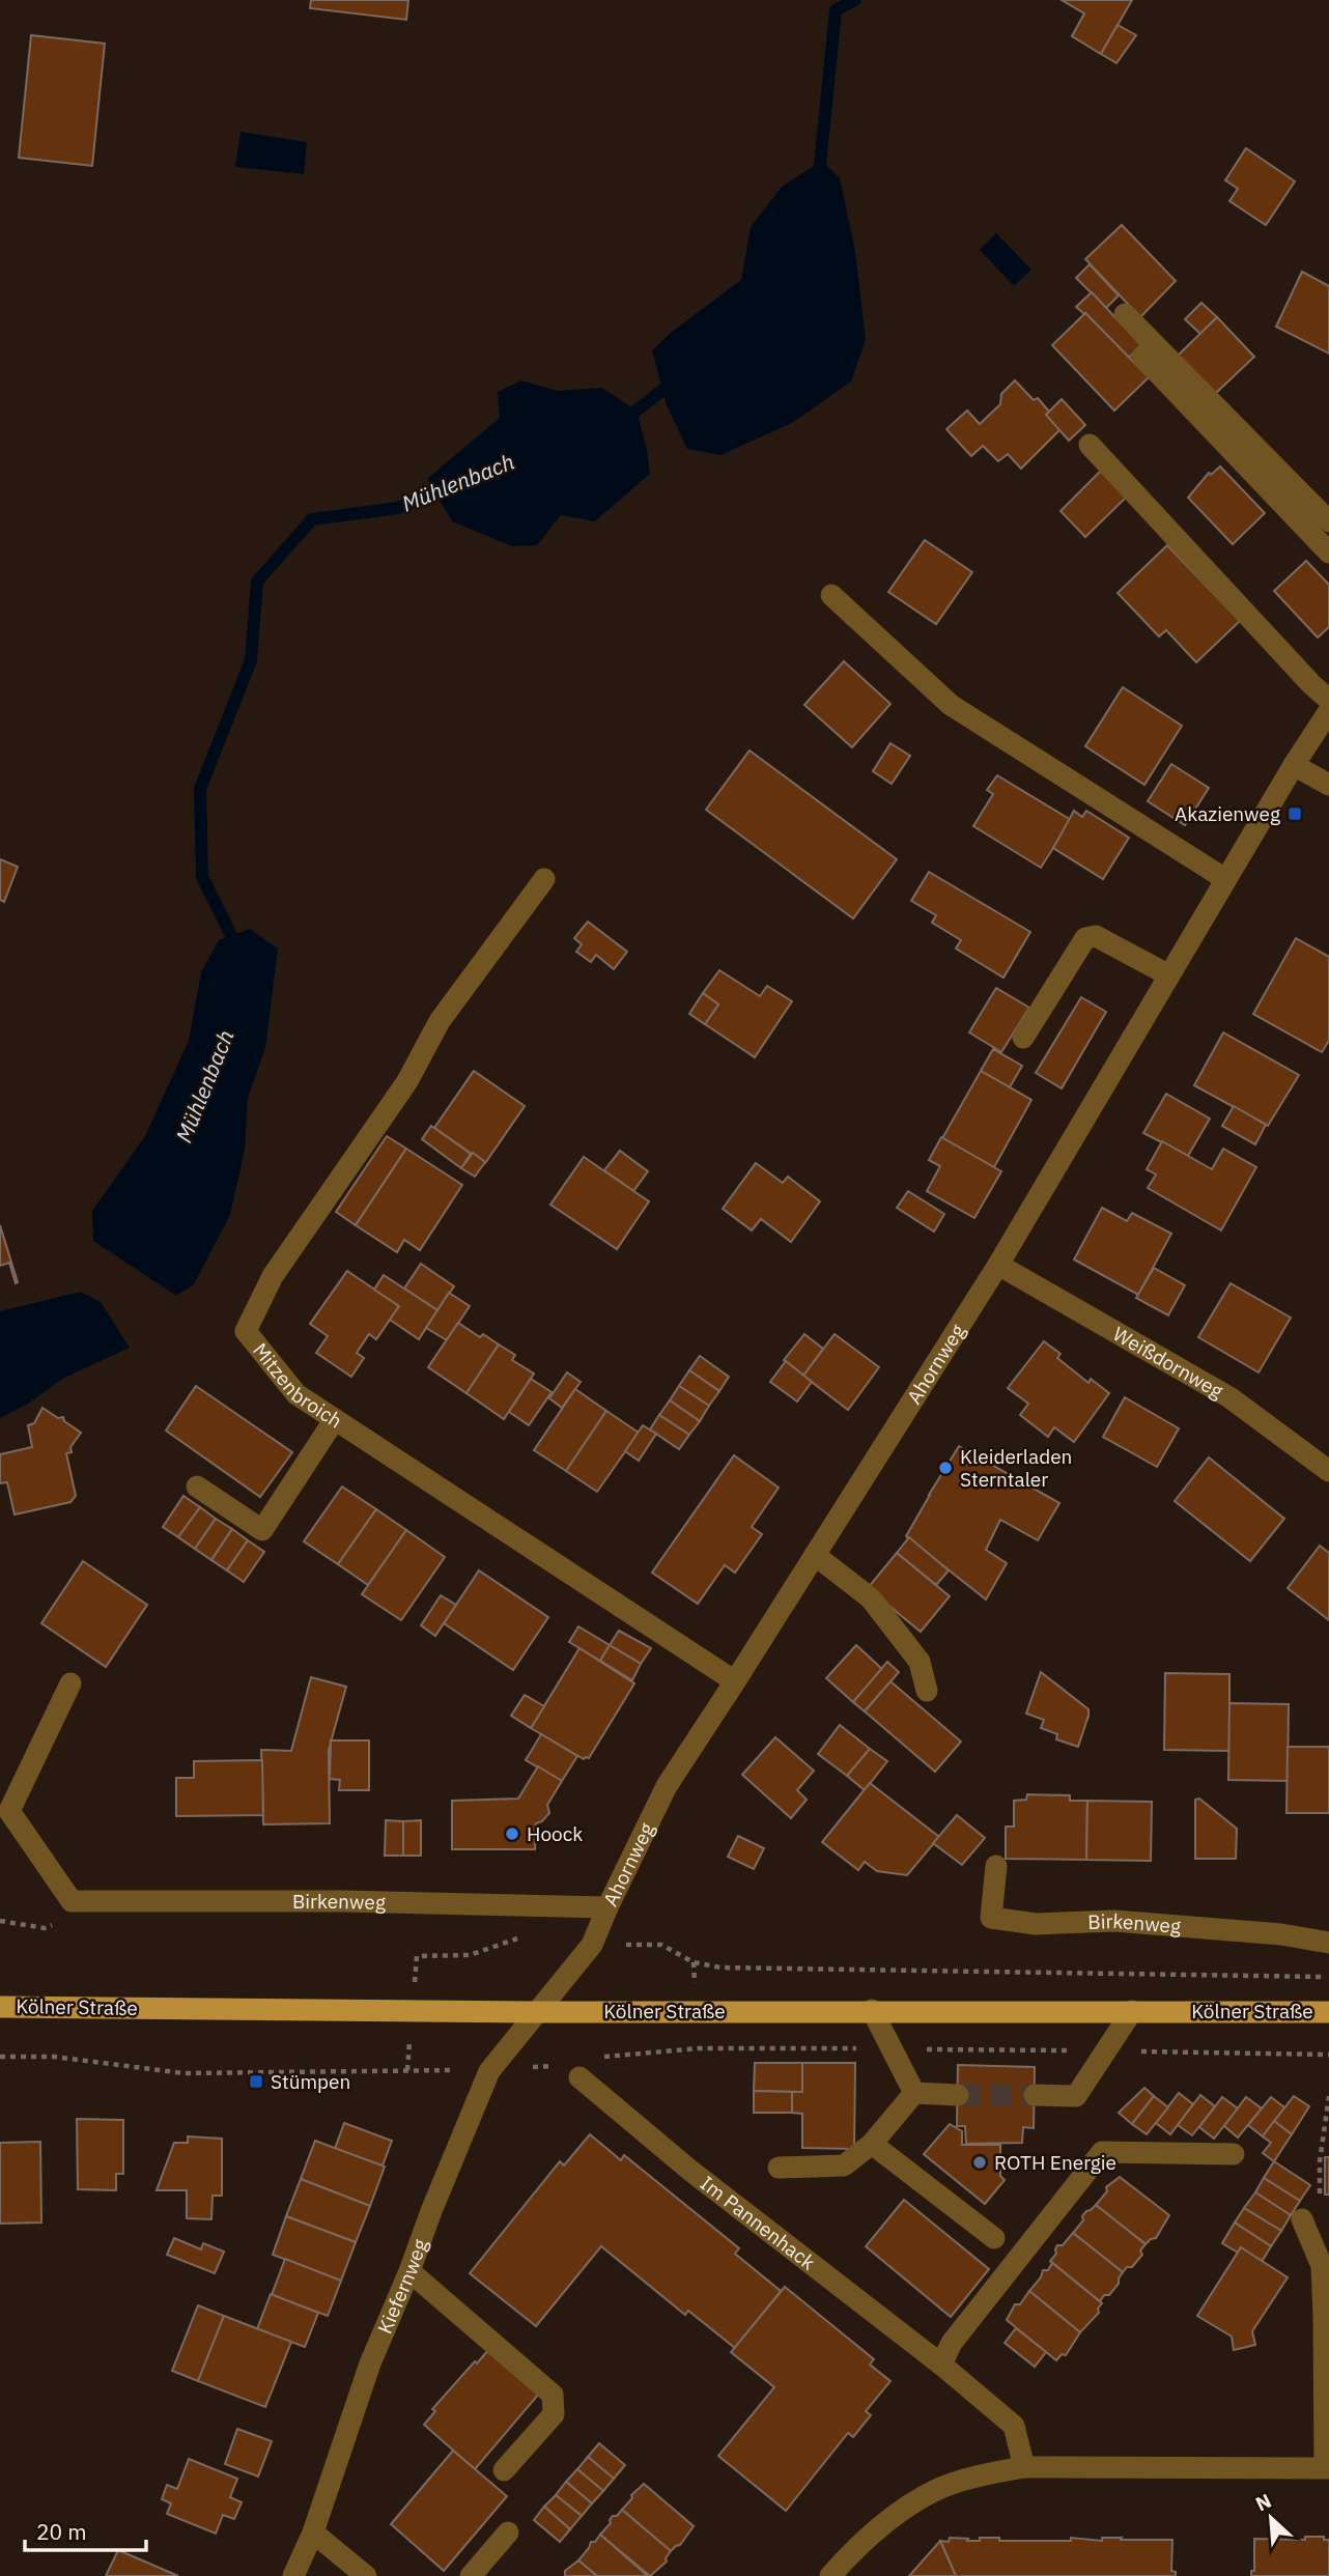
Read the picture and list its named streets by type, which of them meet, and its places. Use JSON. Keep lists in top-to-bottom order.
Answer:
{
  "streets": {
    "main road": ["Kölner Straße"],
    "street": [
      "Weißdornweg",
      "Ahornweg",
      "Mitzenbroich",
      "Birkenweg",
      "Im Pannenhack",
      "Kiefernweg"
    ]
  },
  "crossings": [
    ["Weißdornweg", "Ahornweg"],
    ["Ahornweg", "Mitzenbroich"],
    ["Ahornweg", "Birkenweg"],
    ["Ahornweg", "Kölner Straße"],
    ["Ahornweg", "Kiefernweg"],
    ["Kölner Straße", "Kiefernweg"]
  ],
  "water": ["Mühlenbach"],
  "places": {
    "transit": ["Akazienweg", "Stümpen"],
    "other": ["Kleiderladen Sterntaler", "Hoock", "ROTH Energie"]
  },
  "scale_bar": "20 m",
  "north": "top left"
}
